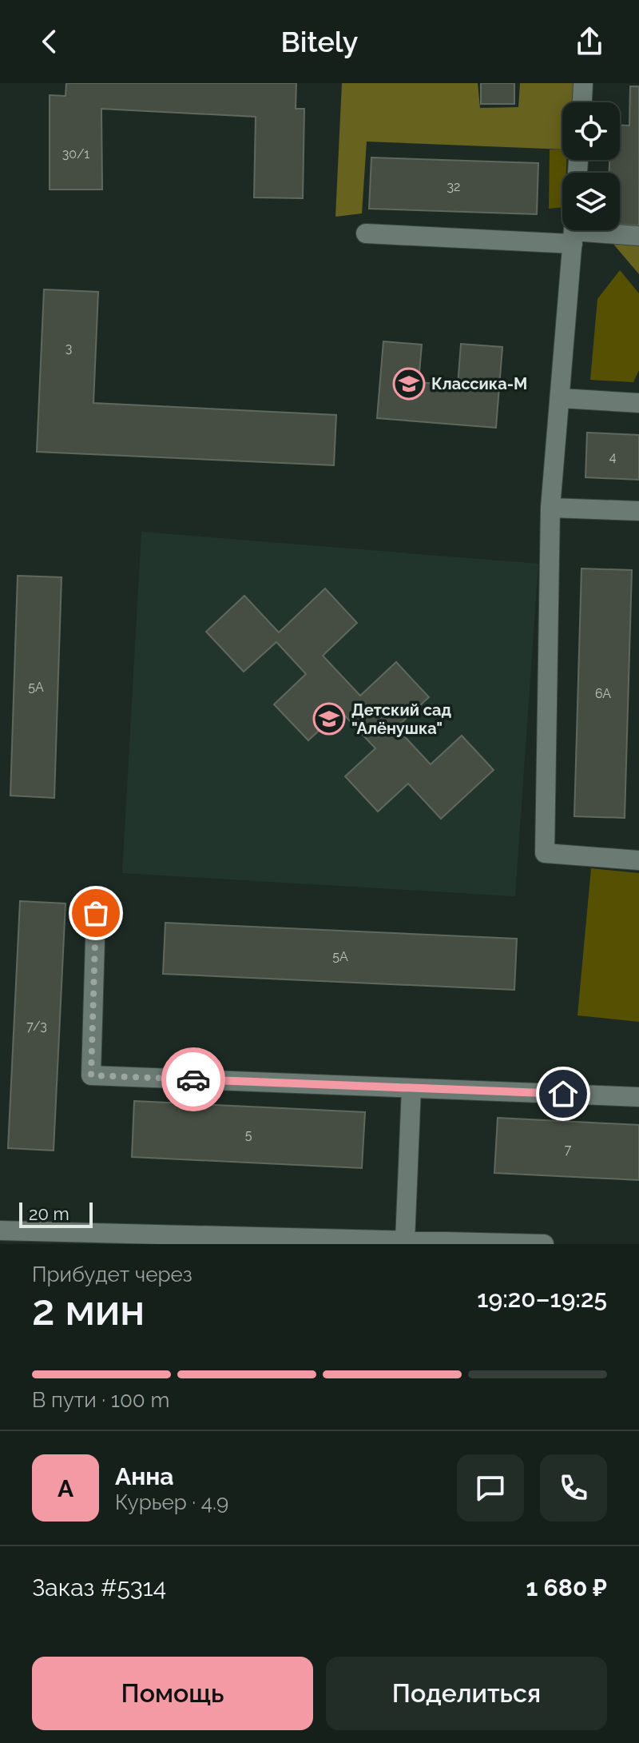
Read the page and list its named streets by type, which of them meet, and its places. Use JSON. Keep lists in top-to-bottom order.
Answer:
{
  "places": {
    "school or university": ["Классика-М", "Детский сад \"Алёнушка\""]
  },
  "house_numbers": [
    "30/1",
    "32",
    "3",
    "4",
    "5А",
    "6А",
    "5А",
    "7/3",
    "5",
    "7"
  ],
  "scale_bar": "20 m",
  "page": {
    "header": "Bitely",
    "scale": "20 m",
    "heading": ["2 мин", "Прибудет через", "19:20–19:25"],
    "panel": [
      "Анна",
      "Курьер · 4.9",
      "Заказ #5314",
      "1 680 ₽"
    ],
    "bar": "В пути · 100 m",
    "round": "А",
    "buttons": ["Помощь", "Поделиться"]
  }
}
